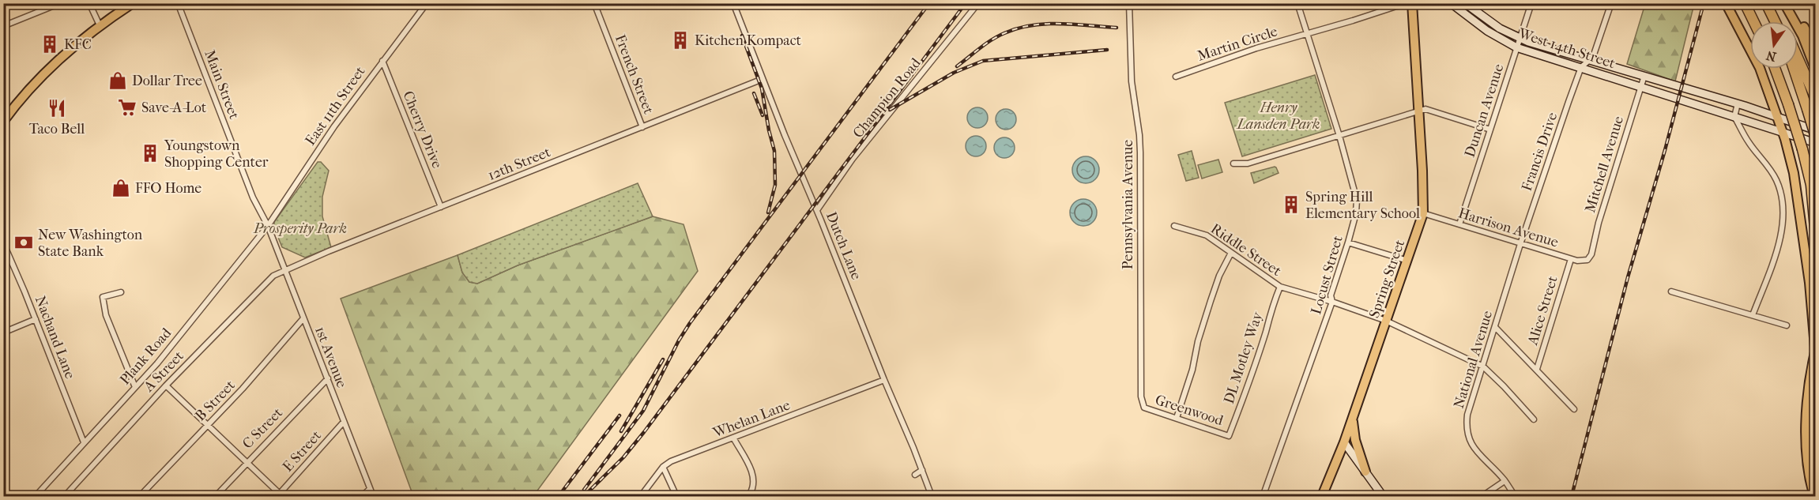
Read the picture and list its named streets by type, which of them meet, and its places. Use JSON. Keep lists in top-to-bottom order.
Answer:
{
  "streets": {
    "main road": ["Spring Street"],
    "street": [
      "Martin Circle",
      "West 14th Street",
      "French Street",
      "Main Street",
      "Champion Road",
      "East 11th Street",
      "Duncan Avenue",
      "Cherry Drive",
      "Francis Drive",
      "12th Street",
      "Mitchell Avenue",
      "Pennsylvania Avenue",
      "Harrison Avenue",
      "Dutch Lane",
      "Riddle Street",
      "Locust Street",
      "Alice Street",
      "Nachand Lane",
      "Plank Road",
      "1st Avenue",
      "DL Motley Way",
      "National Avenue",
      "A Street",
      "B Street",
      "Greenwood",
      "Whelan Lane",
      "C Street",
      "E Street"
    ]
  },
  "crossings": [
    ["Martin Circle", "Locust Street"],
    ["Martin Circle", "Spring Street"],
    ["West 14th Street", "Duncan Avenue"],
    ["West 14th Street", "Francis Drive"],
    ["West 14th Street", "Mitchell Avenue"],
    ["French Street", "12th Street"],
    ["Main Street", "East 11th Street"],
    ["Main Street", "Plank Road"],
    ["Main Street", "1st Avenue"],
    ["Champion Road", "Dutch Lane"],
    ["East 11th Street", "Cherry Drive"],
    ["East 11th Street", "Plank Road"],
    ["East 11th Street", "1st Avenue"],
    ["Duncan Avenue", "Harrison Avenue"],
    ["Cherry Drive", "12th Street"],
    ["Francis Drive", "Harrison Avenue"],
    ["Francis Drive", "National Avenue"],
    ["12th Street", "Dutch Lane"],
    ["12th Street", "1st Avenue"],
    ["12th Street", "A Street"],
    ["Mitchell Avenue", "Harrison Avenue"],
    ["Pennsylvania Avenue", "Greenwood"],
    ["Harrison Avenue", "Spring Street"],
    ["Harrison Avenue", "Alice Street"],
    ["Harrison Avenue", "National Avenue"],
    ["Dutch Lane", "Whelan Lane"],
    ["Riddle Street", "Locust Street"],
    ["Riddle Street", "Spring Street"],
    ["Riddle Street", "DL Motley Way"],
    ["Riddle Street", "National Avenue"],
    ["Nachand Lane", "Plank Road"],
    ["Plank Road", "1st Avenue"],
    ["1st Avenue", "A Street"],
    ["1st Avenue", "B Street"],
    ["1st Avenue", "C Street"],
    ["1st Avenue", "E Street"],
    ["DL Motley Way", "Greenwood"]
  ],
  "parks": ["Henry Lansden Park", "Prosperity Park"],
  "places": {
    "building": [
      "Kitchen Kompact",
      "KFC",
      "Youngstown Shopping Center",
      "Spring Hill Elementary School"
    ],
    "shop": ["Dollar Tree", "FFO Home"],
    "supermarket": ["Save-A-Lot"],
    "restaurant": ["Taco Bell"],
    "bank": ["New Washington State Bank"]
  },
  "north": "bottom"
}
